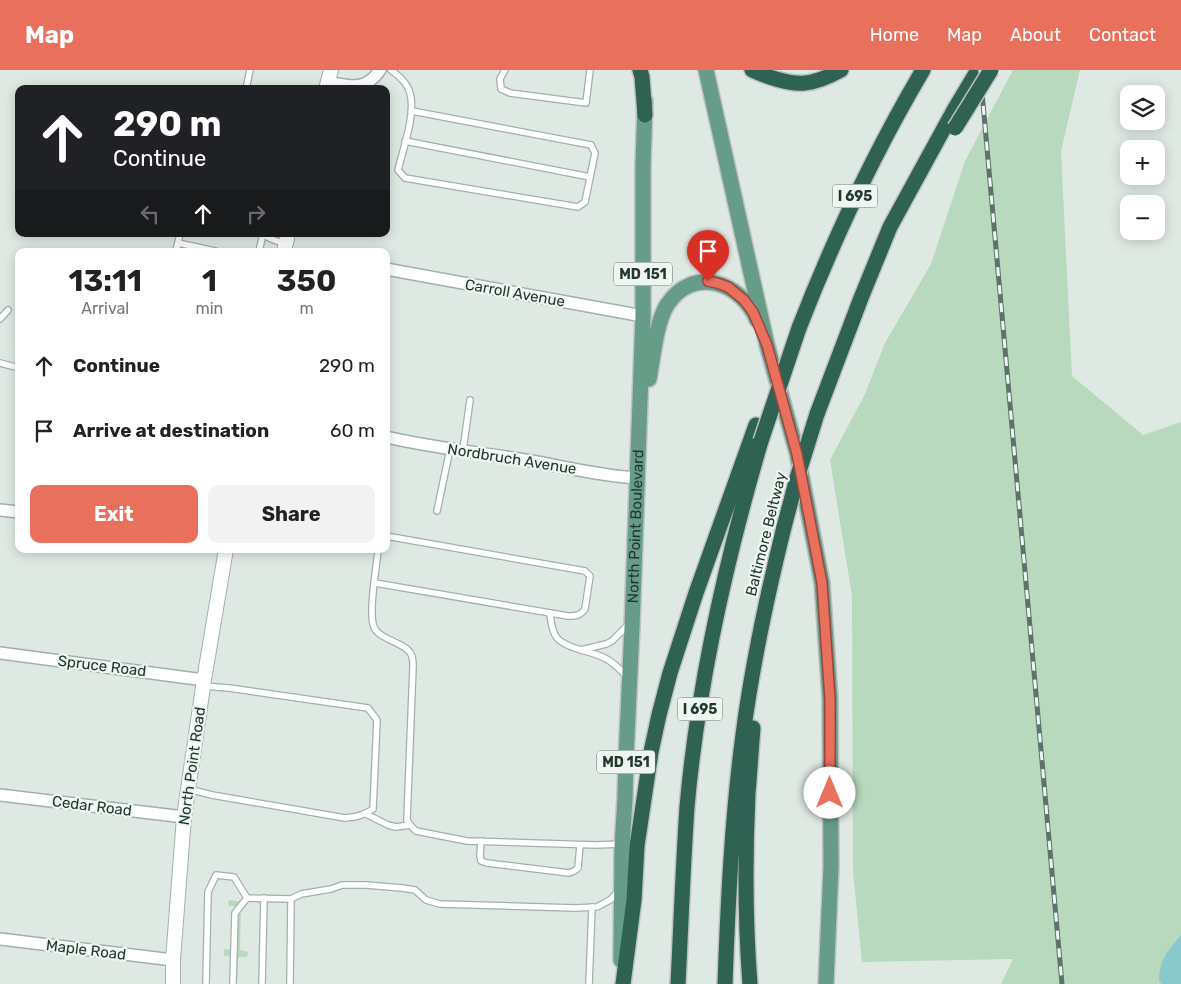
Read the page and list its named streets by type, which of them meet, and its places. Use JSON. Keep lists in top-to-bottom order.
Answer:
{
  "streets": {
    "highway": ["I 695", "Baltimore Beltway"],
    "main road": ["MD 151", "North Point Boulevard"],
    "street": [
      "Carroll Avenue",
      "Nordbruch Avenue",
      "Spruce Road",
      "North Point Road",
      "Cedar Road",
      "Maple Road"
    ]
  },
  "crossings": [
    ["Carroll Avenue", "North Point Boulevard"],
    ["Nordbruch Avenue", "North Point Boulevard"],
    ["Spruce Road", "North Point Road"],
    ["North Point Road", "Cedar Road"],
    ["North Point Road", "Maple Road"]
  ],
  "page": {
    "header": "Map",
    "nav": [
      "Home",
      "Map",
      "About",
      "Contact"
    ],
    "map_buttons": ["+", "−"],
    "turn": ["290 m", "Continue"],
    "eta": [
      "13:11",
      "Arrival",
      "1",
      "min",
      "350",
      "m"
    ],
    "list": [
      {
        "name": "Continue",
        "value": "290 m"
      },
      {
        "name": "Arrive at destination",
        "value": "60 m"
      }
    ],
    "buttons": ["Exit", "Share"]
  }
}
